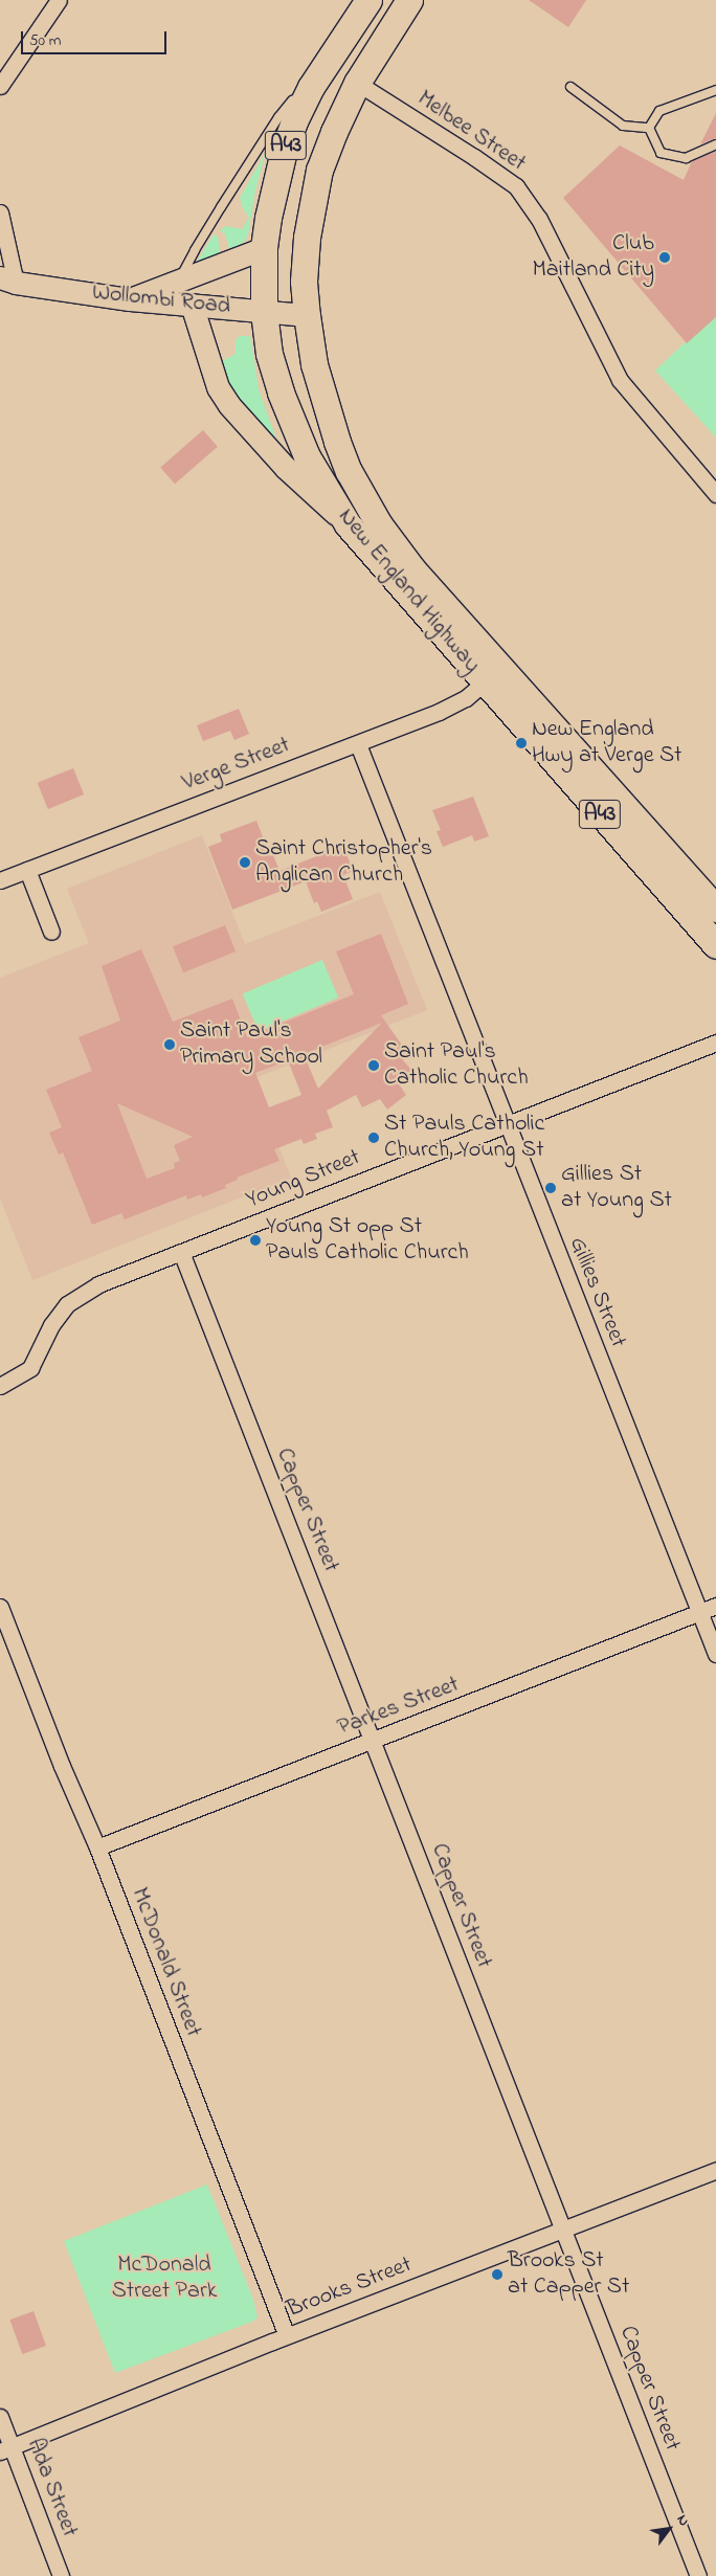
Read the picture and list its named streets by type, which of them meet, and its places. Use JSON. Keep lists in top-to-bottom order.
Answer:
{
  "streets": {
    "highway": ["A43", "New England Highway"],
    "main road": ["Wollombi Road"],
    "street": [
      "Melbee Street",
      "Verge Street",
      "Young Street",
      "Gillies Street",
      "Capper Street",
      "Parkes Street",
      "McDonald Street",
      "Brooks Street",
      "Ada Street"
    ]
  },
  "crossings": [
    ["Melbee Street", "New England Highway"],
    ["Wollombi Road", "New England Highway"],
    ["New England Highway", "Verge Street"],
    ["Verge Street", "Gillies Street"],
    ["Young Street", "Gillies Street"],
    ["Young Street", "Capper Street"],
    ["Gillies Street", "Parkes Street"],
    ["Capper Street", "Parkes Street"],
    ["Capper Street", "Brooks Street"],
    ["Parkes Street", "McDonald Street"],
    ["McDonald Street", "Brooks Street"],
    ["Brooks Street", "Ada Street"]
  ],
  "parks": ["McDonald Street Park"],
  "places": [
    "Club Maitland City",
    "New England Hwy at Verge St",
    "Saint Christopher's Anglican Church",
    "Saint Paul's Primary School",
    "Saint Paul's Catholic Church",
    "St Pauls Catholic Church, Young St",
    "Gillies St at Young St",
    "Young St opp St Pauls Catholic Church",
    "Brooks St at Capper St"
  ],
  "scale_bar": "50 m",
  "north": "top right"
}
